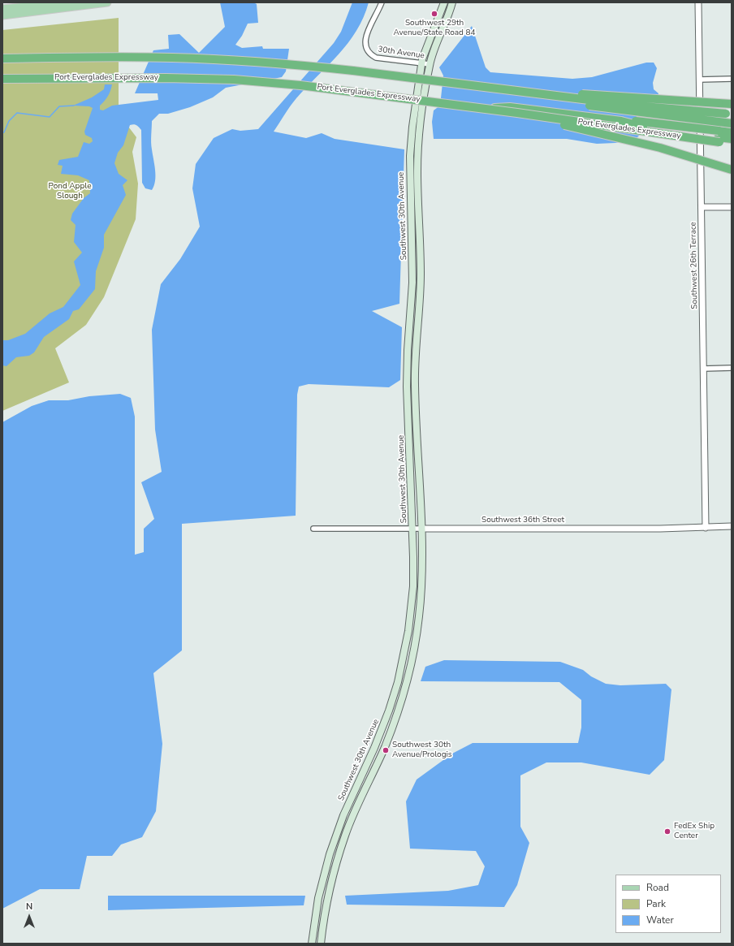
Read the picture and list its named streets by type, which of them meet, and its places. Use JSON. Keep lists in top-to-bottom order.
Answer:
{
  "streets": {
    "highway": ["Port Everglades Expressway"],
    "main road": ["Southwest 30th Avenue"],
    "street": ["30th Avenue", "Southwest 26th Terrace", "Southwest 36th Street"]
  },
  "crossings": [
    ["30th Avenue", "Southwest 30th Avenue"],
    ["Southwest 30th Avenue", "Southwest 36th Street"],
    ["Southwest 26th Terrace", "Southwest 36th Street"]
  ],
  "parks": ["Pond Apple Slough"],
  "places": ["Southwest 29th Avenue/State Road 84", "Southwest 30th Avenue/Prologis", "FedEx Ship Center"],
  "legend": ["Road", "Park", "Water"],
  "north": "top"
}
